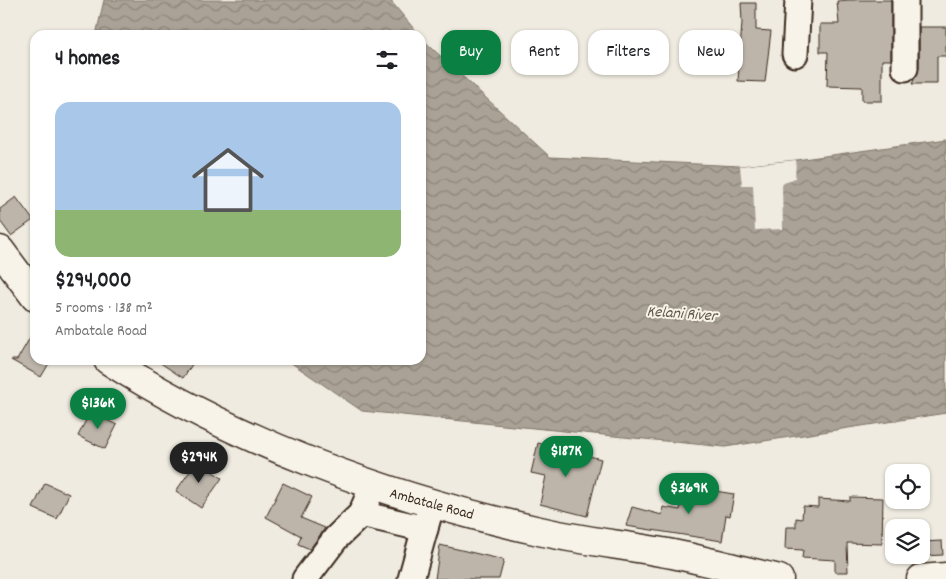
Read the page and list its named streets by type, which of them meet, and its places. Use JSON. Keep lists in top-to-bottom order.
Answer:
{
  "streets": {
    "main road": ["Ambatale Road"]
  },
  "water": ["Kelani River"],
  "page": {
    "chip": [
      "Buy",
      "Rent",
      "Filters",
      "New"
    ],
    "heading": "4 homes",
    "list": [
      {
        "name": "$294,000",
        "note": "5 rooms · 138 m² · Ambatale Road"
      }
    ],
    "price": [
      "$136K",
      "$187K",
      "$294K",
      "$369K"
    ]
  }
}
